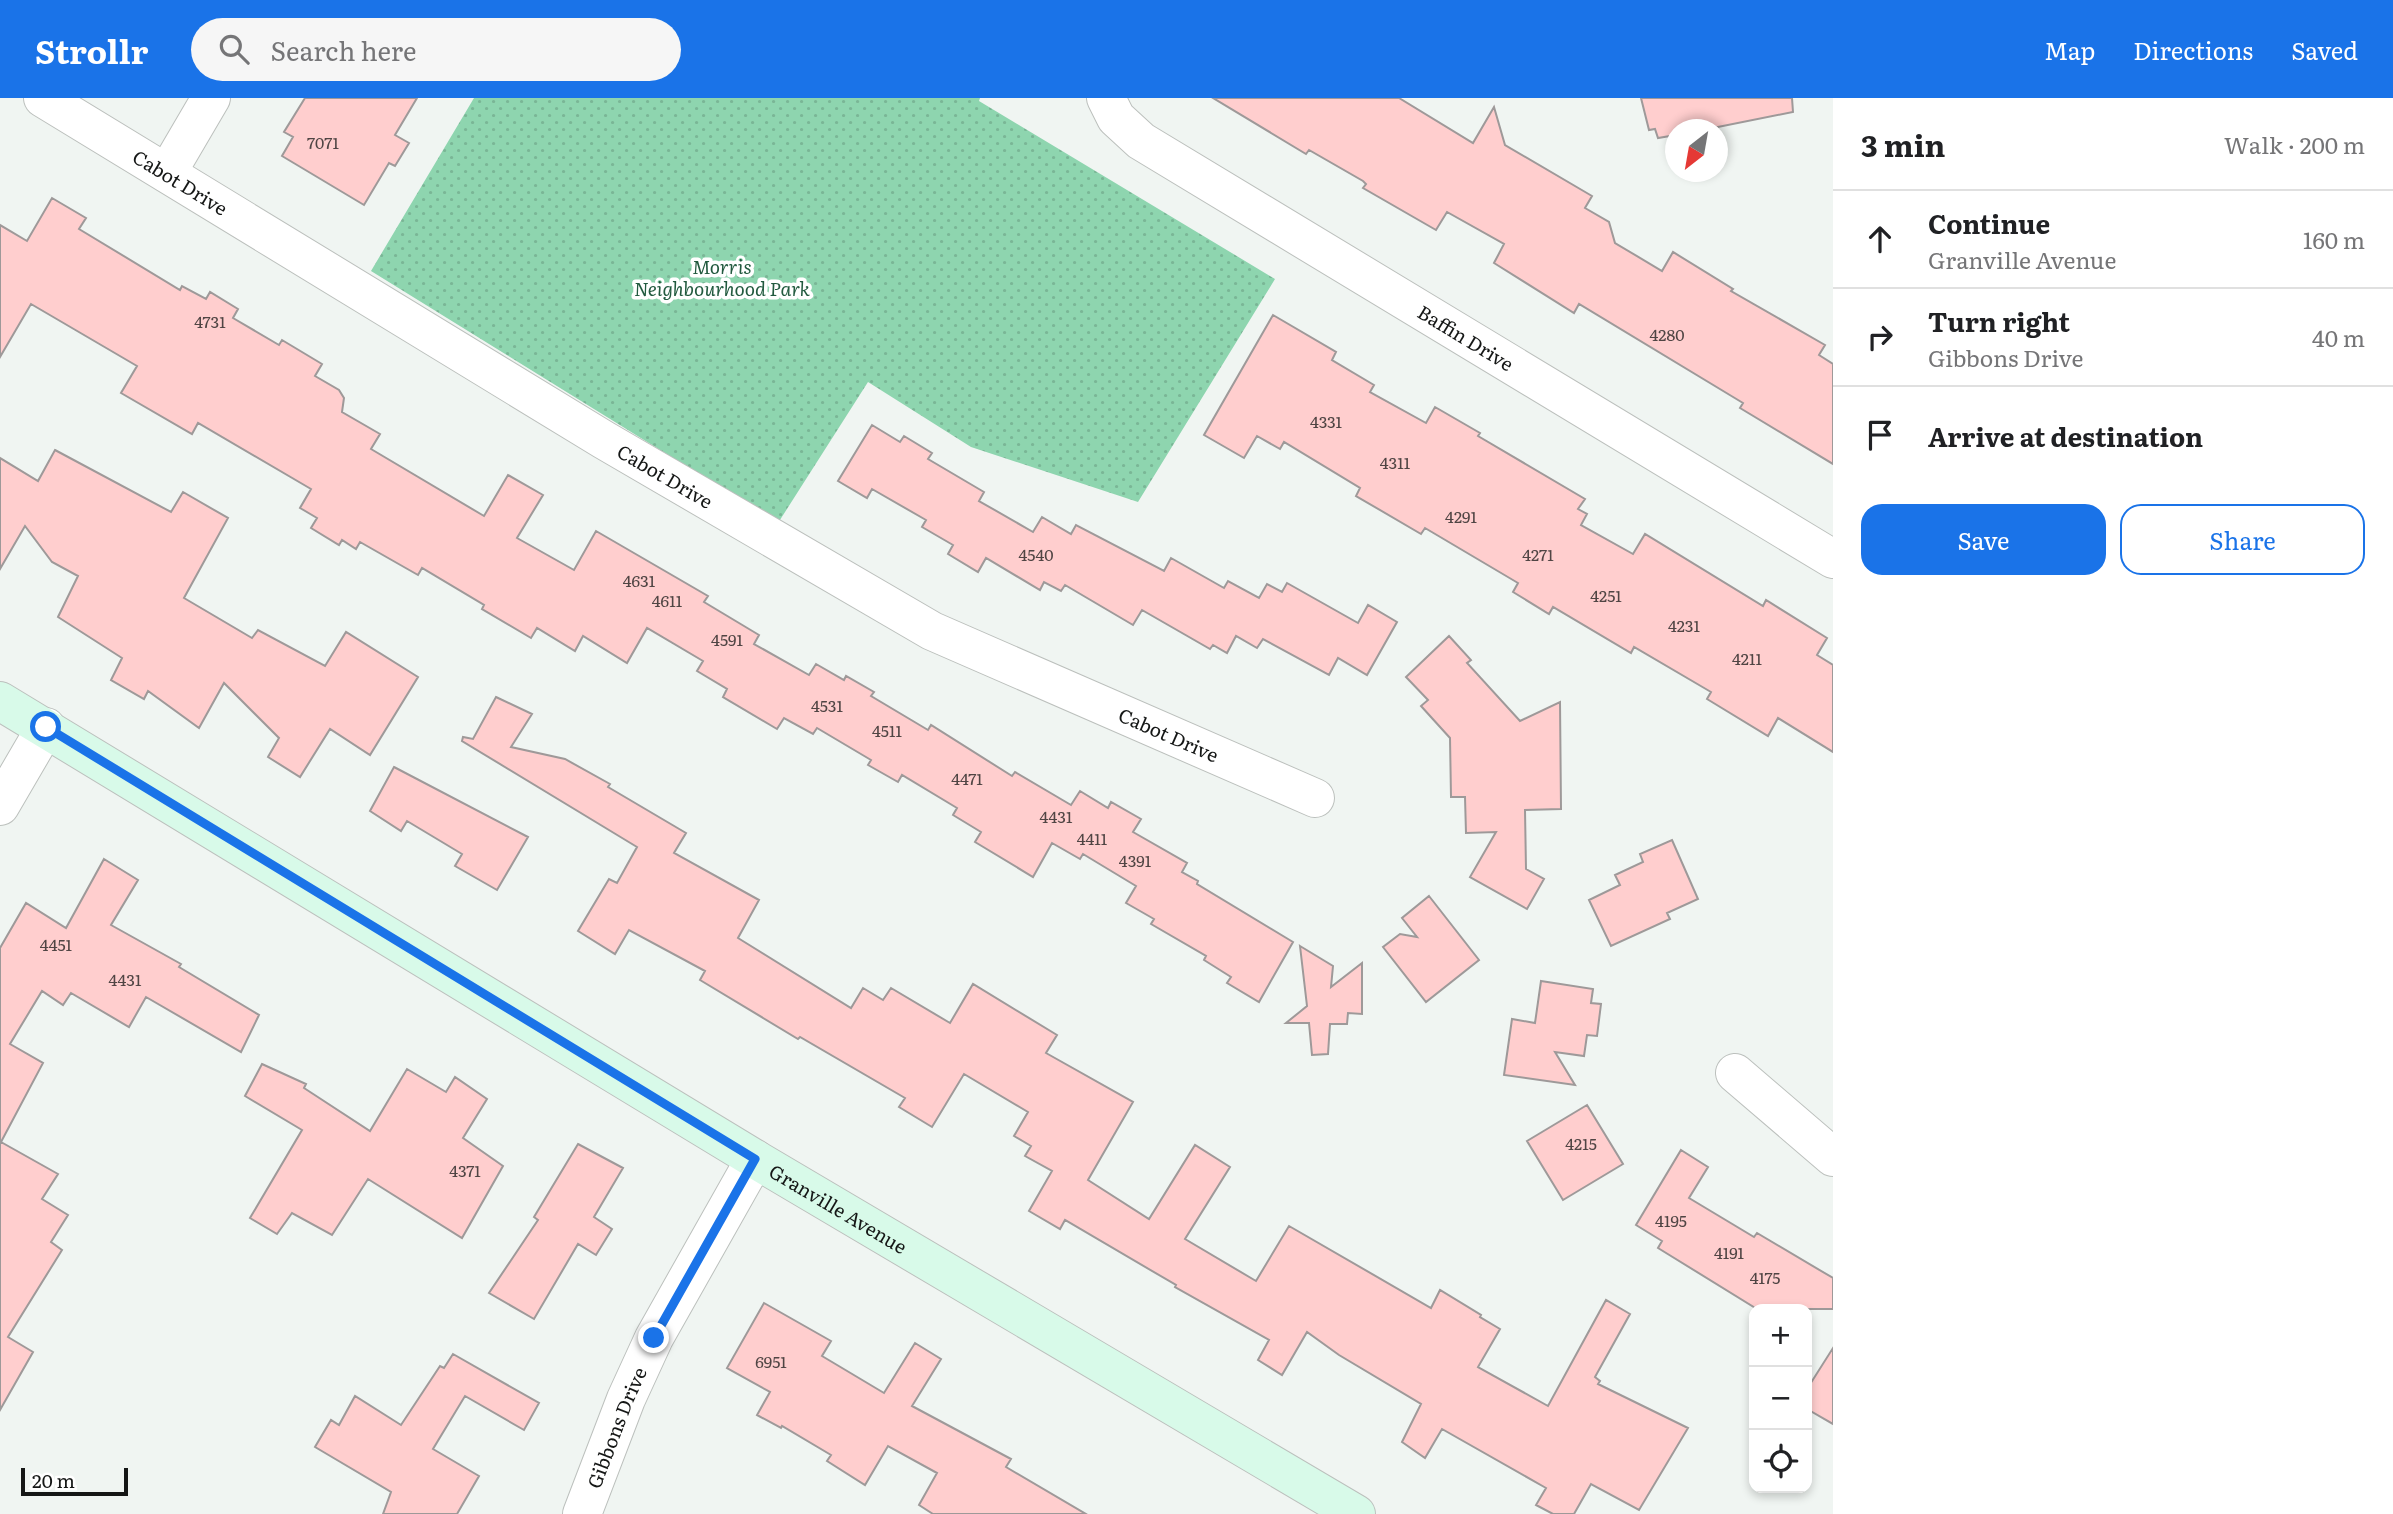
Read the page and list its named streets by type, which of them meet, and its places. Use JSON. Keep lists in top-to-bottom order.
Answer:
{
  "streets": {
    "street": [
      "Cabot Drive",
      "Baffin Drive",
      "Granville Avenue",
      "Gibbons Drive"
    ]
  },
  "crossings": [
    ["Granville Avenue", "Gibbons Drive"]
  ],
  "parks": ["Morris Neighbourhood Park"],
  "house_numbers": [
    "7071",
    "4731",
    "4280",
    "4331",
    "4311",
    "4291",
    "4540",
    "4271",
    "4631",
    "4251",
    "4611",
    "4231",
    "4591",
    "4211",
    "4531",
    "4511",
    "4471",
    "4431",
    "4411",
    "4391",
    "4451",
    "4431",
    "4215",
    "4371",
    "4195",
    "4191",
    "4175",
    "6951"
  ],
  "scale_bar": "20 m",
  "north": "bottom left",
  "page": {
    "header": "Strollr",
    "search": "Search here",
    "nav": ["Map", "Directions", "Saved"],
    "heading": ["3 min", "Walk · 200 m"],
    "list": [
      ["Continue", "Granville Avenue", "160 m"],
      ["Turn right", "Gibbons Drive", "40 m"],
      "Arrive at destination"
    ],
    "buttons": ["Save", "Share"],
    "map_buttons": ["+", "−"],
    "scale": "20 m"
  }
}
